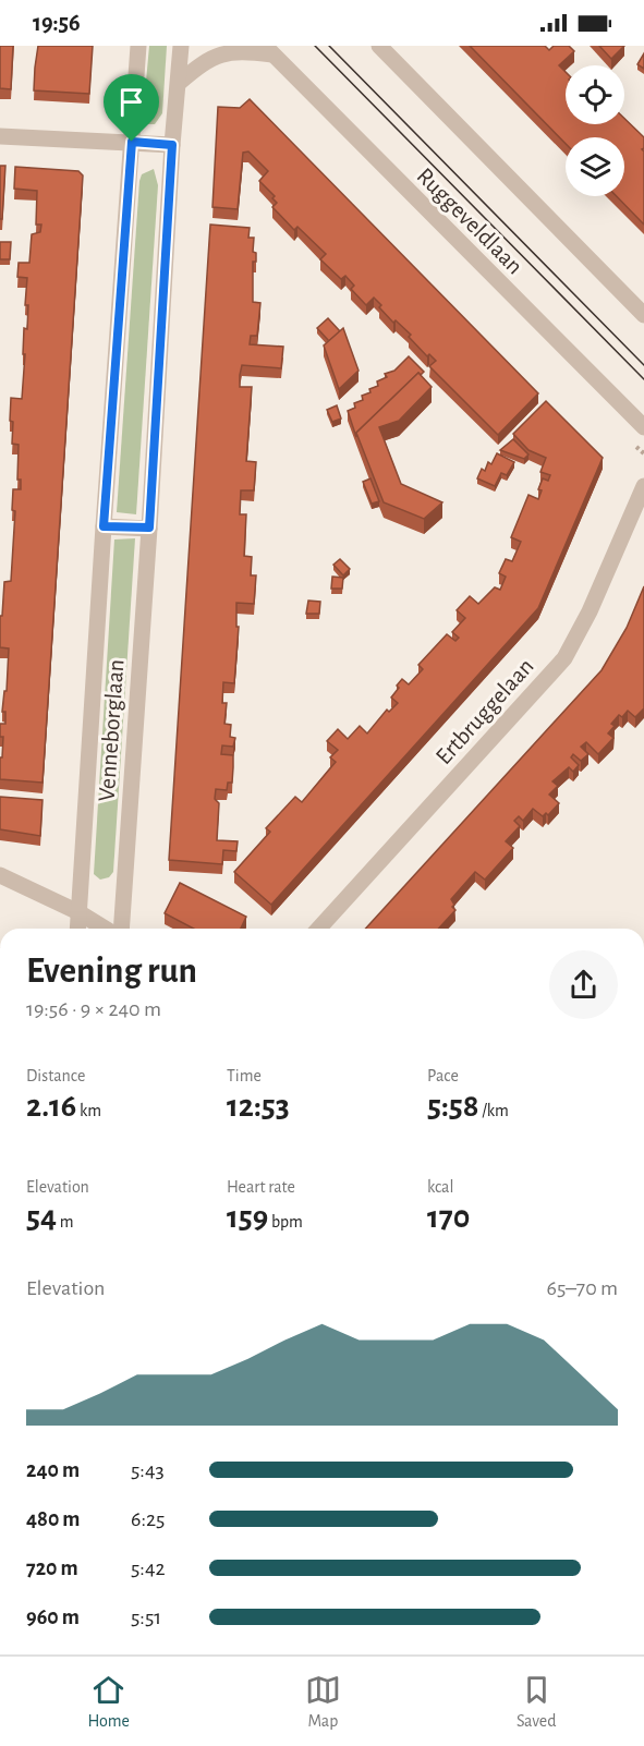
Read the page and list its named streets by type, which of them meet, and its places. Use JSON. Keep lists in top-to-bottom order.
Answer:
{
  "streets": {
    "street": ["Ruggeveldlaan", "Ertbruggelaan", "Venneborglaan"]
  },
  "page": {
    "status": "19:56",
    "heading": ["Evening run", "19:56 · 9 × 240 m"],
    "stats": [
      ["Distance", "2.16 km"],
      ["Time", "12:53"],
      ["Pace", "5:58 /km"],
      ["Elevation", "54 m"],
      ["Heart rate", "159 bpm"],
      ["kcal", "170"]
    ],
    "chart": ["Elevation", "65–70 m"],
    "list": [
      {
        "name": "240 m",
        "note": "5:43"
      },
      {
        "name": "480 m",
        "note": "6:25"
      },
      {
        "name": "720 m",
        "note": "5:42"
      },
      {
        "name": "960 m",
        "note": "5:51"
      }
    ],
    "tabs": ["Home", "Map", "Saved"]
  }
}
